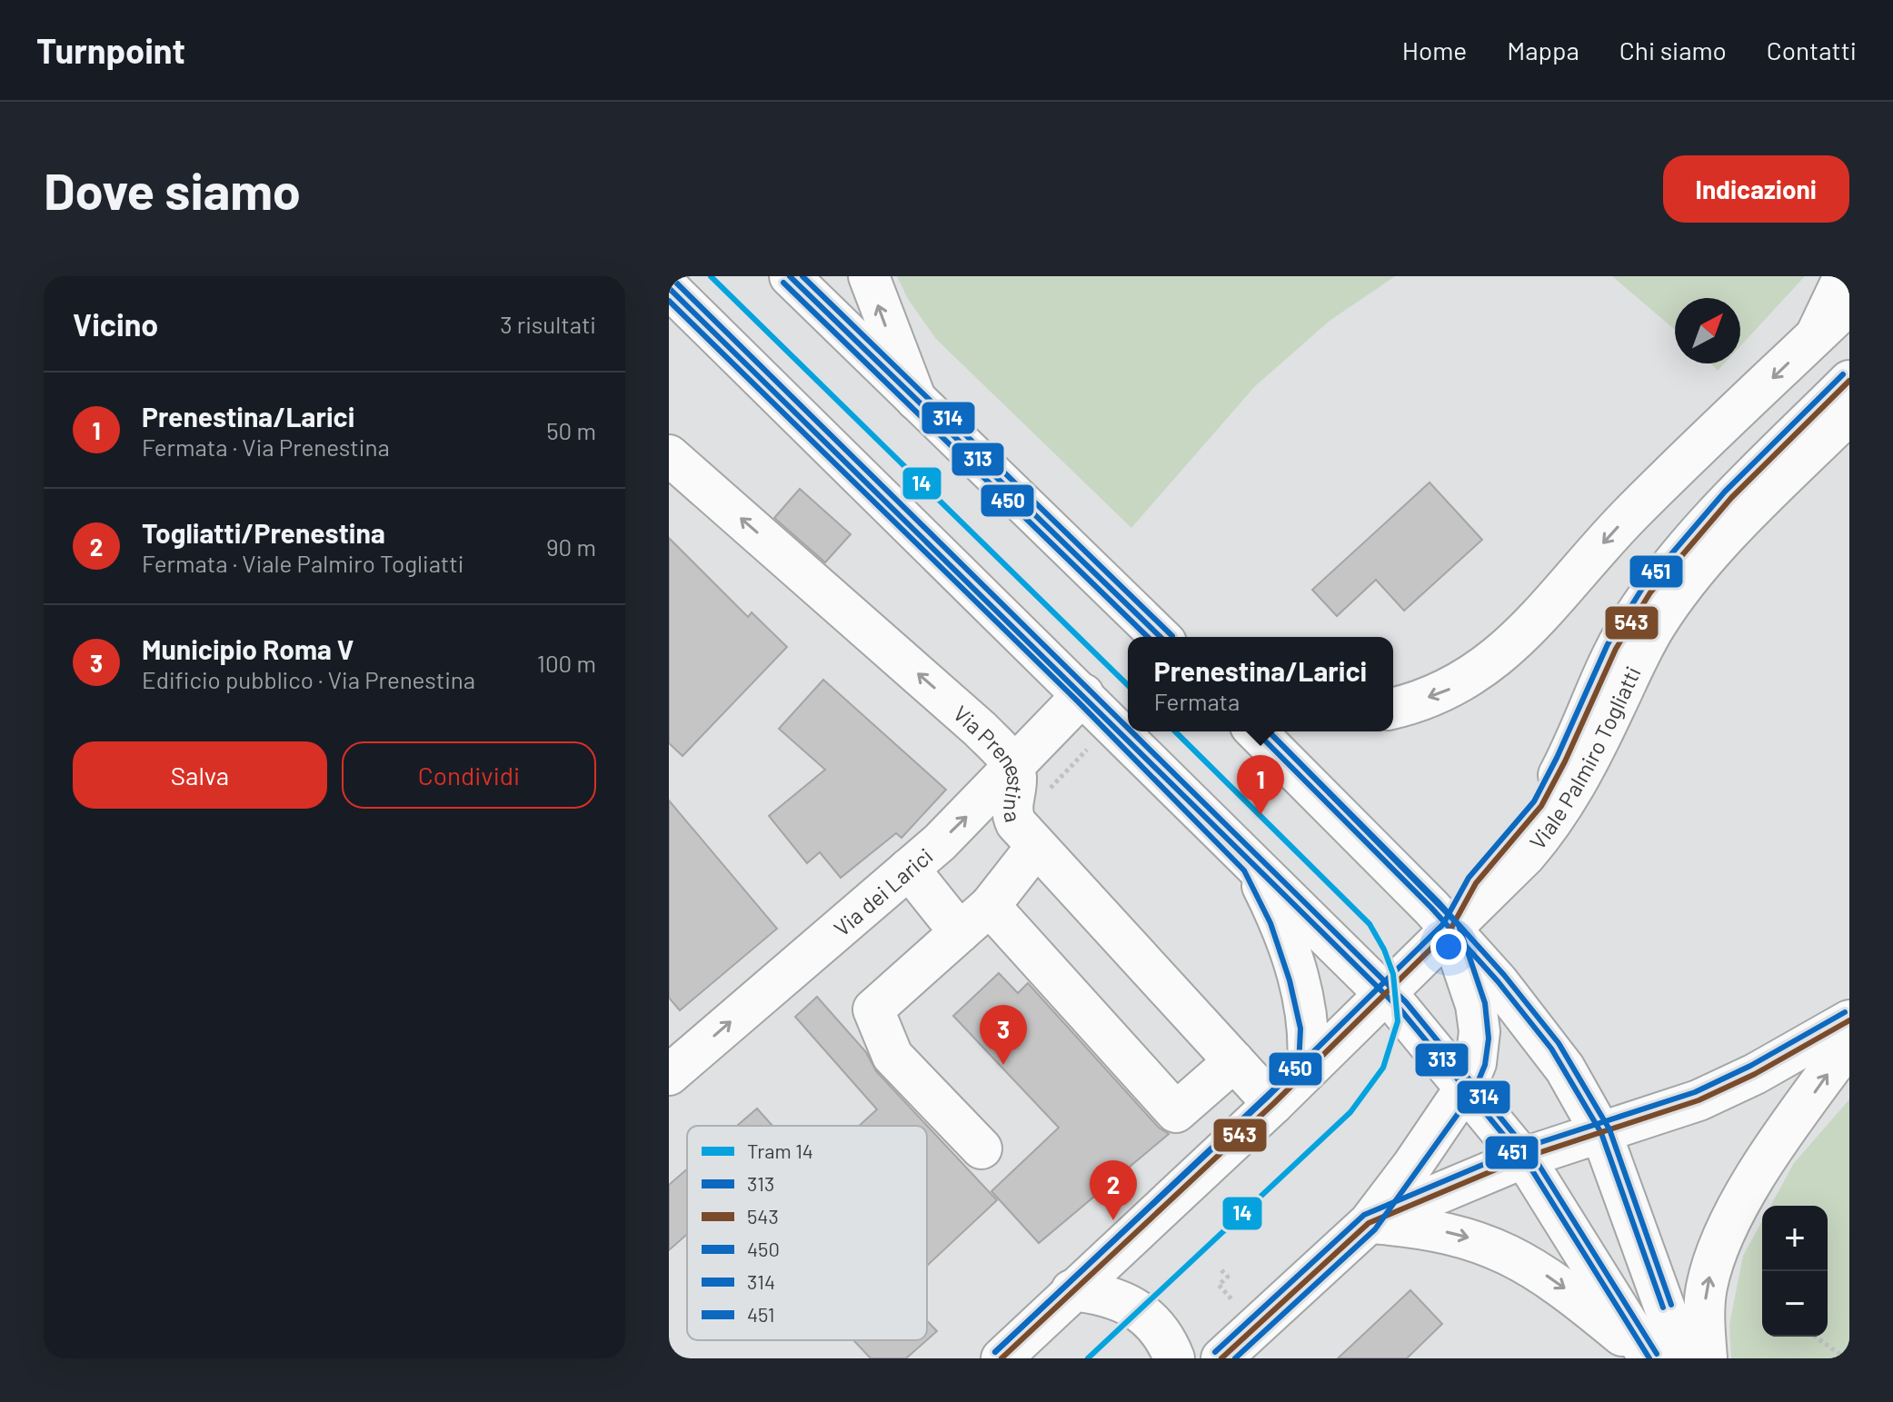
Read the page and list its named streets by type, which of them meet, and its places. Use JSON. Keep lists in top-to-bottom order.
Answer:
{
  "streets": {
    "main road": ["Viale Palmiro Togliatti", "Via Prenestina", "Via dei Larici"]
  },
  "crossings": [
    ["Viale Palmiro Togliatti", "Via Prenestina"],
    ["Via Prenestina", "Via dei Larici"]
  ],
  "one_way": ["Via dei Larici"],
  "lines": [
    "tram line 14",
    "transit line 313",
    "transit line 314",
    "transit line 450",
    "transit line 451",
    "transit line 543"
  ],
  "legend": [
    "Tram 14",
    "313",
    "543",
    "450",
    "314",
    "451"
  ],
  "north": "top right",
  "page": {
    "header": "Turnpoint",
    "nav": [
      "Home",
      "Mappa",
      "Chi siamo",
      "Contatti"
    ],
    "buttons": [
      "Indicazioni",
      ["Salva", "Condividi"]
    ],
    "title": "Dove siamo",
    "heading": ["Vicino", "3 risultati"],
    "list": [
      {
        "mark": "1",
        "name": "Prenestina/Larici",
        "note": "Fermata · Via Prenestina",
        "value": "50 m"
      },
      {
        "mark": "2",
        "name": "Togliatti/Prenestina",
        "note": "Fermata · Viale Palmiro Togliatti",
        "value": "90 m"
      },
      {
        "mark": "3",
        "name": "Municipio Roma V",
        "note": "Edificio pubblico · Via Prenestina",
        "value": "100 m"
      }
    ],
    "popup": ["Prenestina/Larici", "Fermata"],
    "pins": ["1", "3", "2"],
    "map_buttons": ["+", "−"]
  }
}
